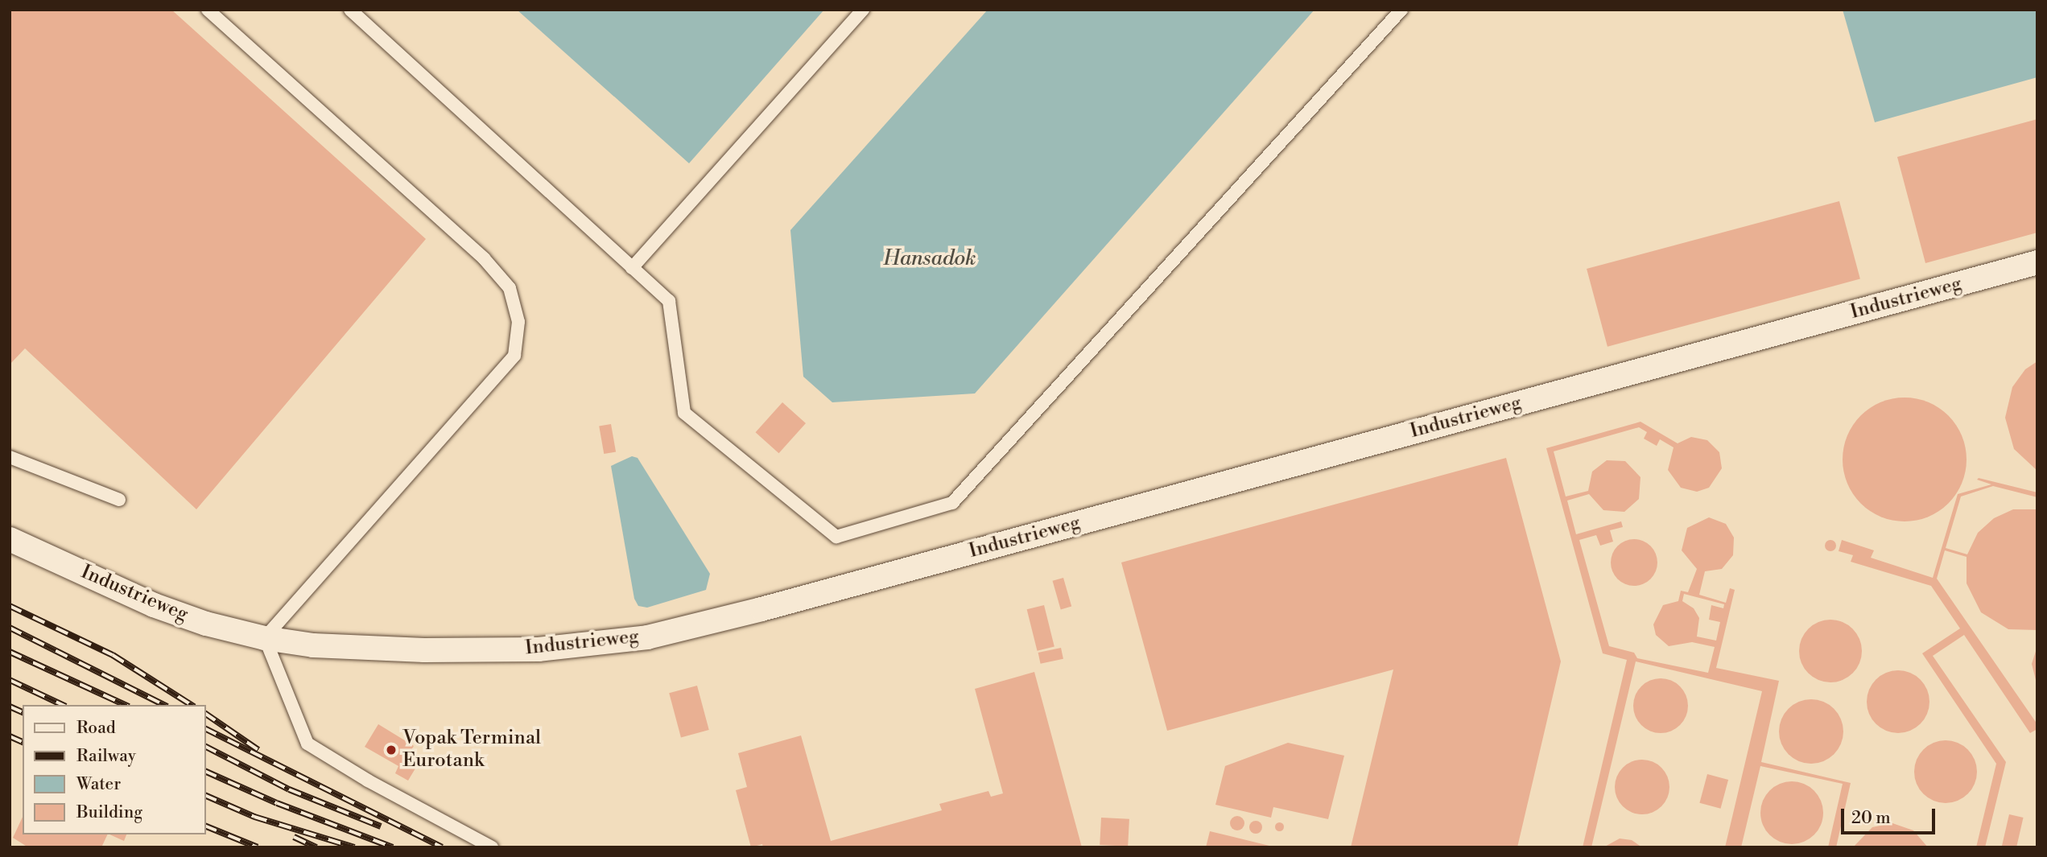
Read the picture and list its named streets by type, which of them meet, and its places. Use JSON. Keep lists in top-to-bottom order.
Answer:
{
  "streets": {
    "street": ["Industrieweg"]
  },
  "water": ["Hansadok"],
  "places": ["Vopak Terminal Eurotank"],
  "legend": [
    "Road",
    "Railway",
    "Water",
    "Building"
  ],
  "scale_bar": "20 m"
}
